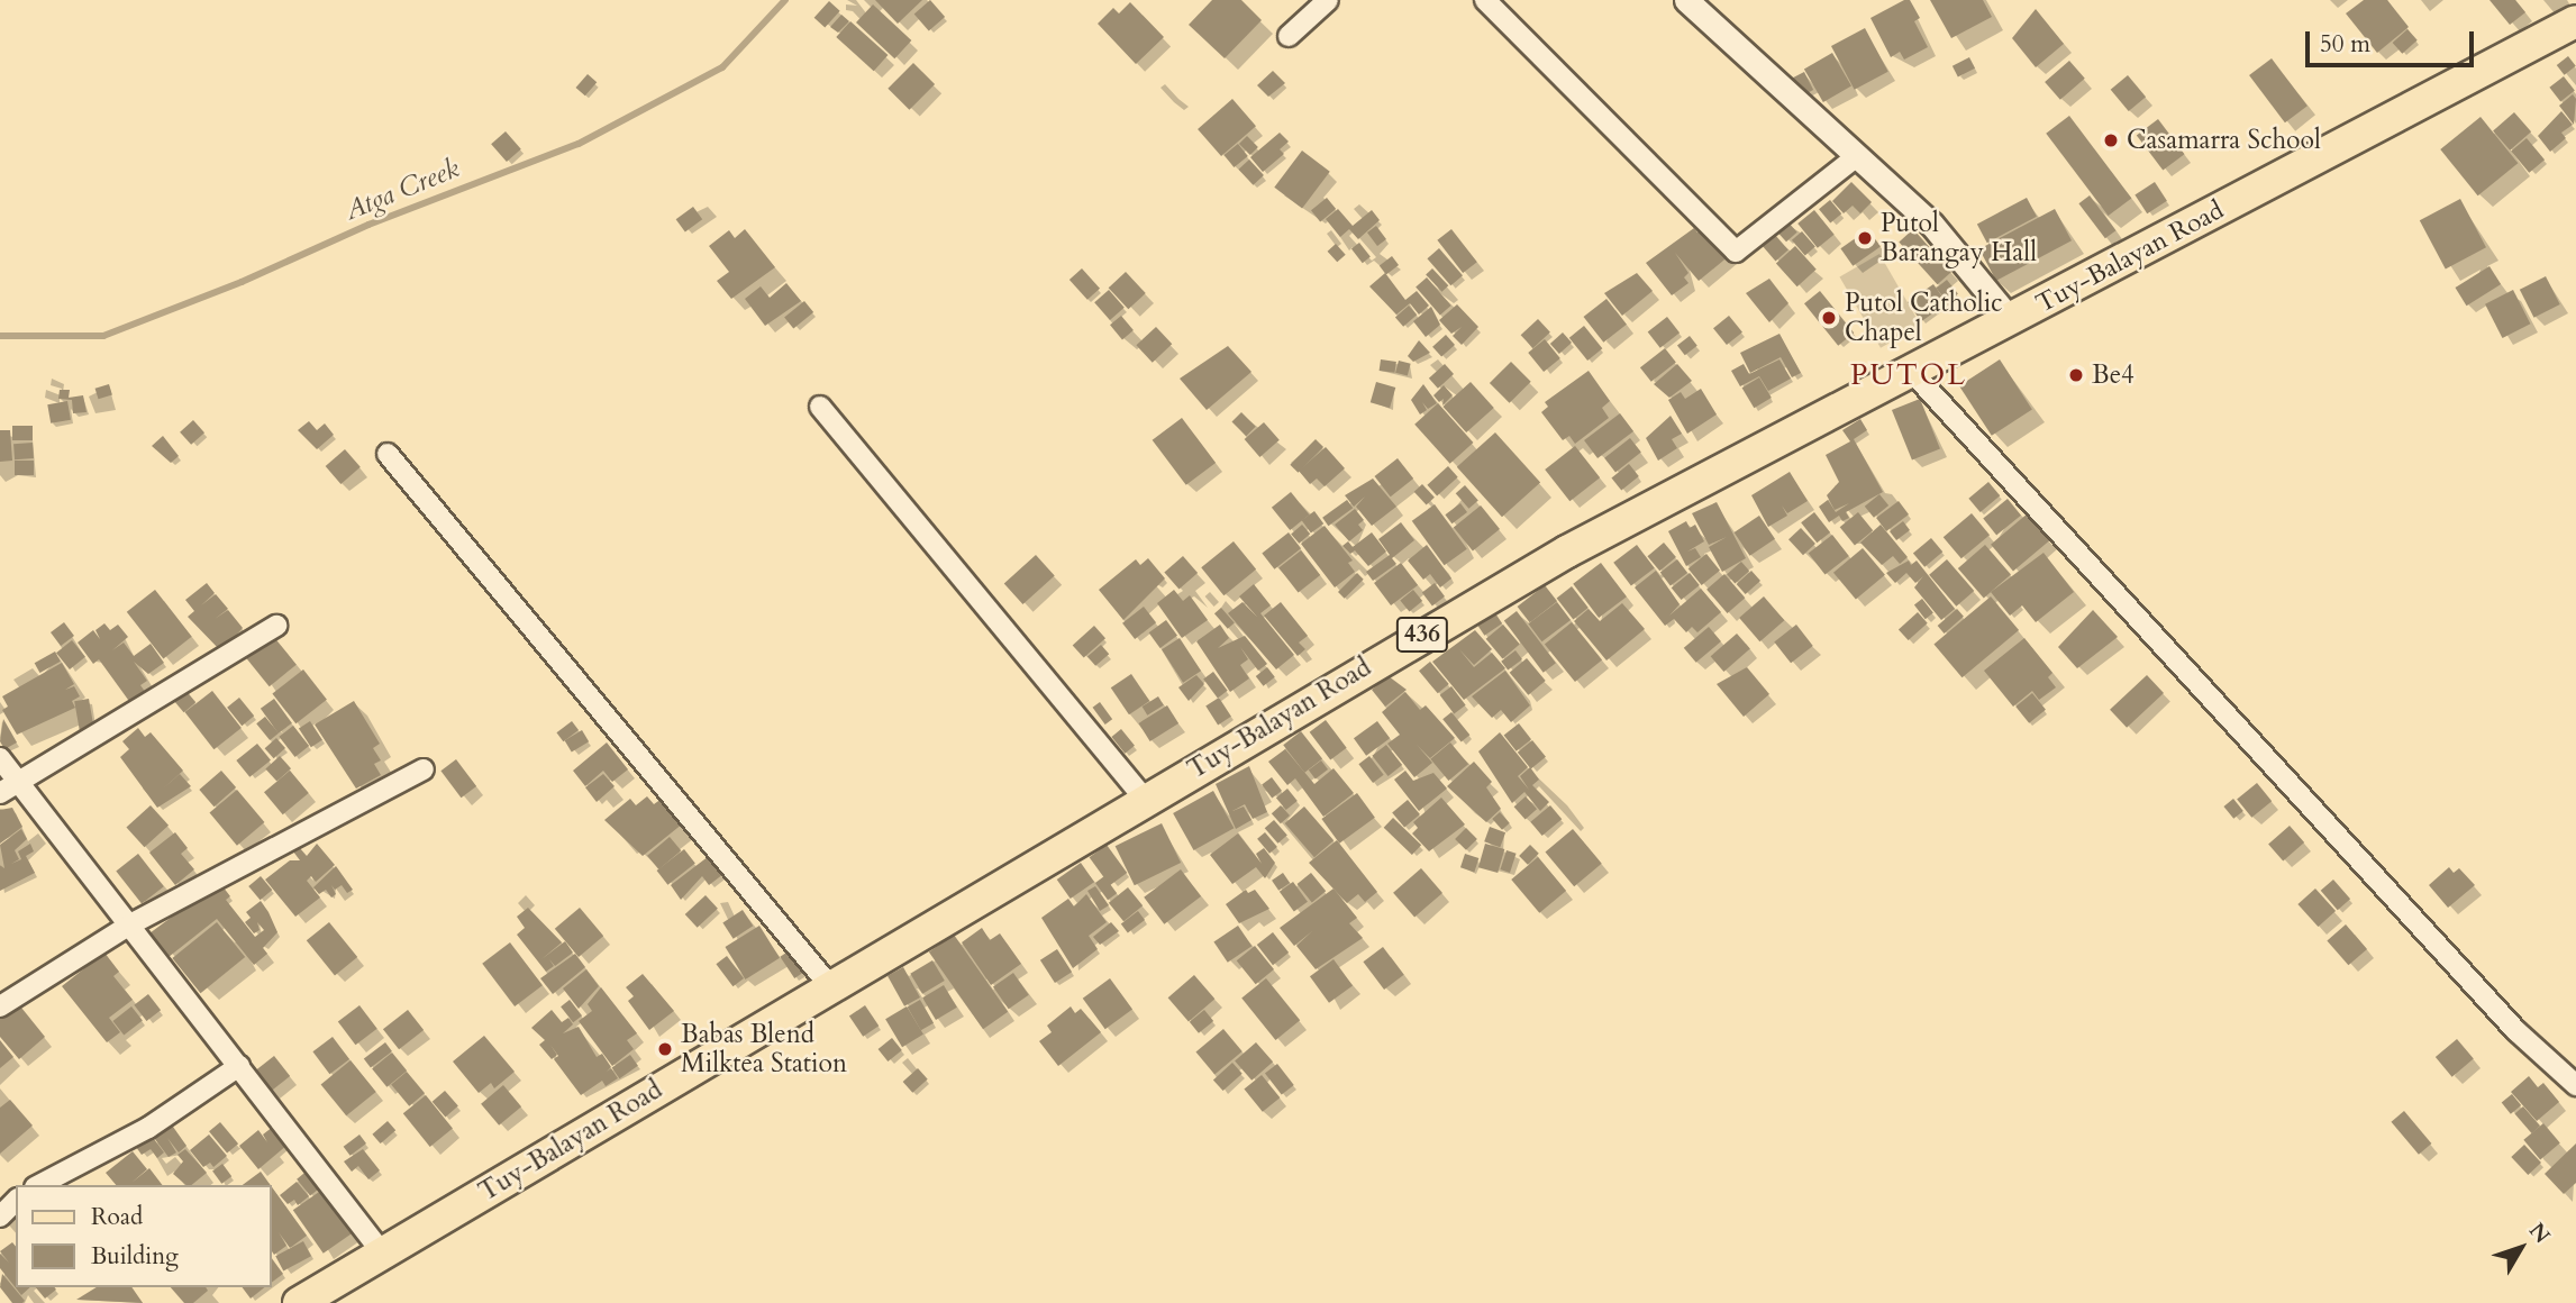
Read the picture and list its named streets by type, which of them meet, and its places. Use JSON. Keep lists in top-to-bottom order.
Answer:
{
  "streets": {
    "main road": ["Tuy-Balayan Road", "436"]
  },
  "districts": ["PUTOL"],
  "water": ["Atga Creek"],
  "places": [
    "Casamarra School",
    "Putol Barangay Hall",
    "Putol Catholic Chapel",
    "Be4",
    "Babas Blend Milktea Station"
  ],
  "legend": ["Road", "Building"],
  "scale_bar": "50 m",
  "north": "top right"
}
